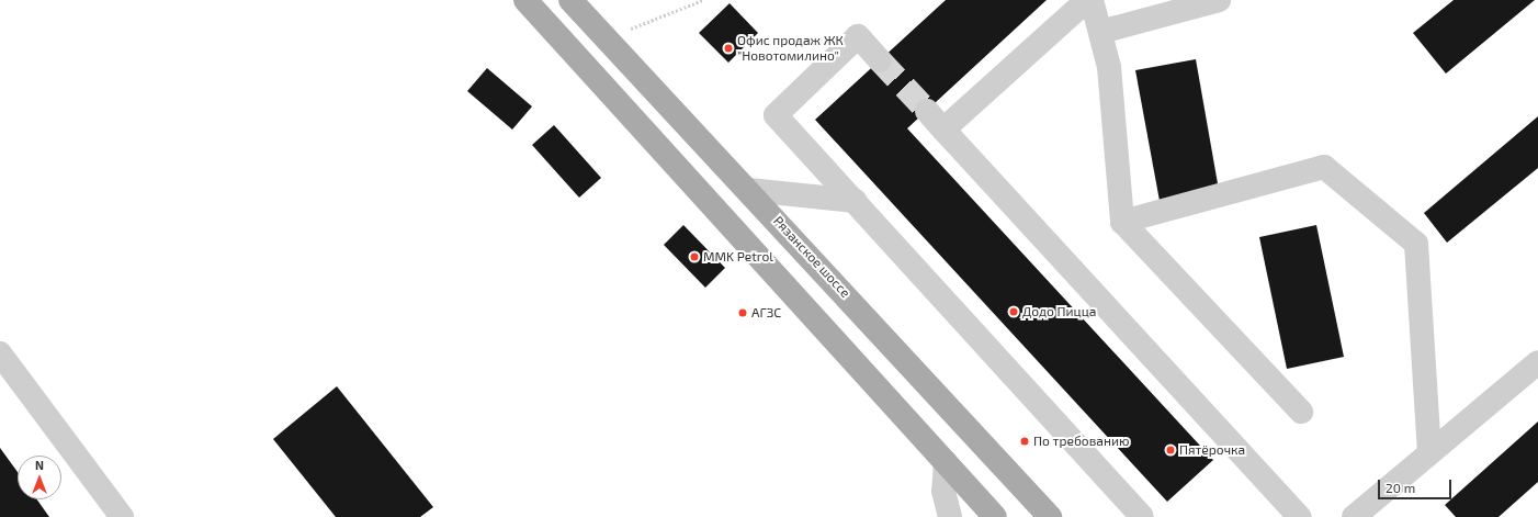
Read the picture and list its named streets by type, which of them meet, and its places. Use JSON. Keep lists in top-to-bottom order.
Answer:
{
  "streets": {
    "main road": ["Рязанское шоссе"]
  },
  "places": [
    "Офис продаж ЖК \"Новотомилино\"",
    "MMK Petrol",
    "Додо Пицца",
    "АГЗС",
    "По требованию",
    "Пятёрочка"
  ],
  "scale_bar": "20 m",
  "north": "top"
}
